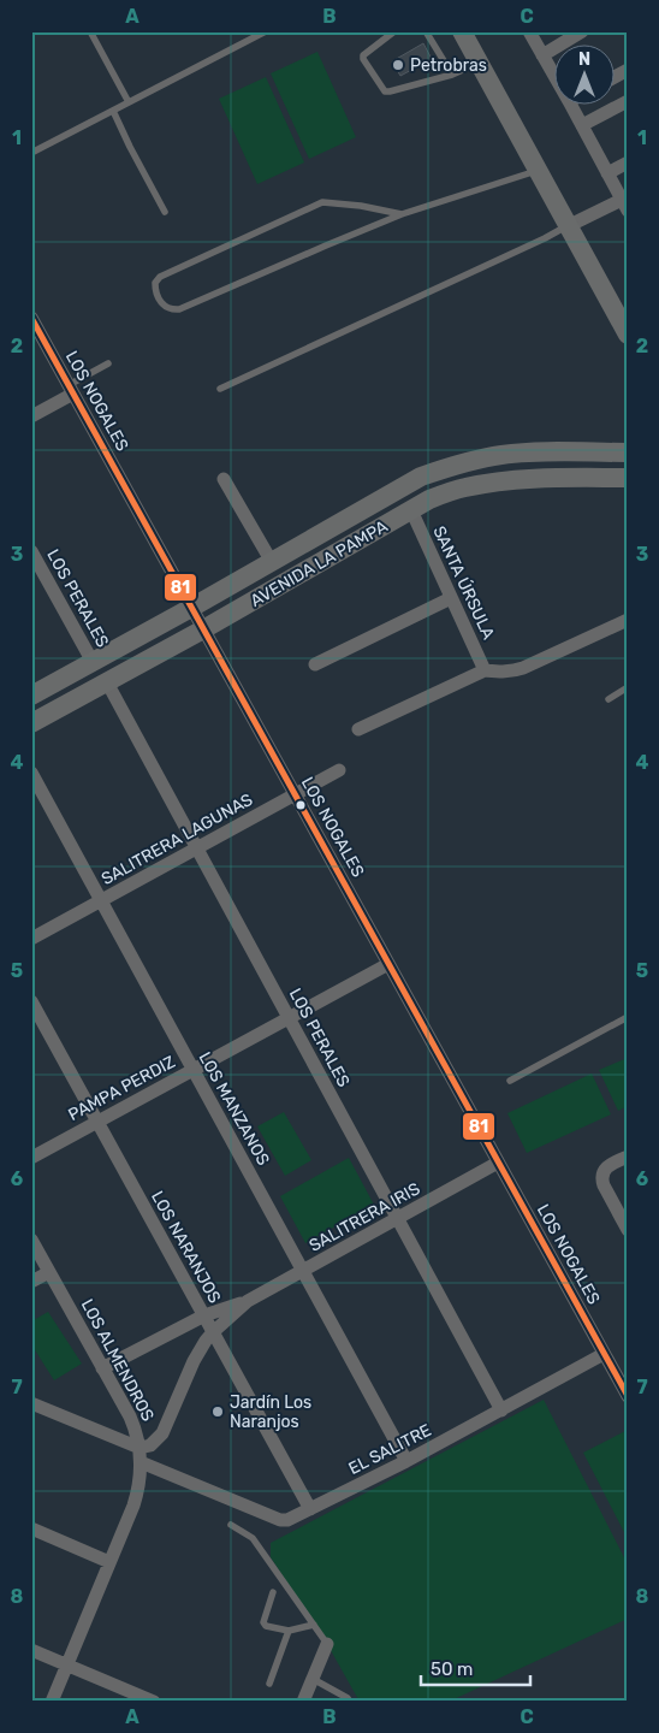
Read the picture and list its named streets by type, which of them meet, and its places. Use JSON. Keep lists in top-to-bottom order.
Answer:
{
  "streets": {
    "street": [
      "LOS NOGALES",
      "AVENIDA LA PAMPA",
      "SANTA ÚRSULA",
      "LOS PERALES",
      "SALITRERA LAGUNAS",
      "PAMPA PERDIZ",
      "LOS MANZANOS",
      "SALITRERA IRIS",
      "LOS NARANJOS",
      "LOS ALMENDROS",
      "EL SALITRE"
    ]
  },
  "crossings": [
    ["LOS NOGALES", "AVENIDA LA PAMPA"],
    ["LOS NOGALES", "SALITRERA LAGUNAS"],
    ["LOS NOGALES", "PAMPA PERDIZ"],
    ["LOS NOGALES", "SALITRERA IRIS"],
    ["LOS NOGALES", "EL SALITRE"],
    ["AVENIDA LA PAMPA", "SANTA ÚRSULA"],
    ["AVENIDA LA PAMPA", "LOS PERALES"],
    ["LOS PERALES", "SALITRERA LAGUNAS"],
    ["LOS PERALES", "PAMPA PERDIZ"],
    ["LOS PERALES", "SALITRERA IRIS"],
    ["LOS PERALES", "EL SALITRE"],
    ["SALITRERA LAGUNAS", "LOS MANZANOS"],
    ["PAMPA PERDIZ", "LOS MANZANOS"],
    ["PAMPA PERDIZ", "LOS NARANJOS"],
    ["LOS MANZANOS", "SALITRERA IRIS"],
    ["LOS MANZANOS", "EL SALITRE"],
    ["SALITRERA IRIS", "LOS NARANJOS"],
    ["SALITRERA IRIS", "LOS ALMENDROS"],
    ["LOS NARANJOS", "EL SALITRE"],
    ["LOS ALMENDROS", "EL SALITRE"]
  ],
  "places": ["Petrobras", "Jardín Los Naranjos"],
  "lines": ["transit line 81"],
  "scale_bar": "50 m",
  "north": "top",
  "grid": {
    "columns": ["A", "B", "C"],
    "rows": [
      "1",
      "2",
      "3",
      "4",
      "5",
      "6",
      "7",
      "8"
    ]
  }
}
